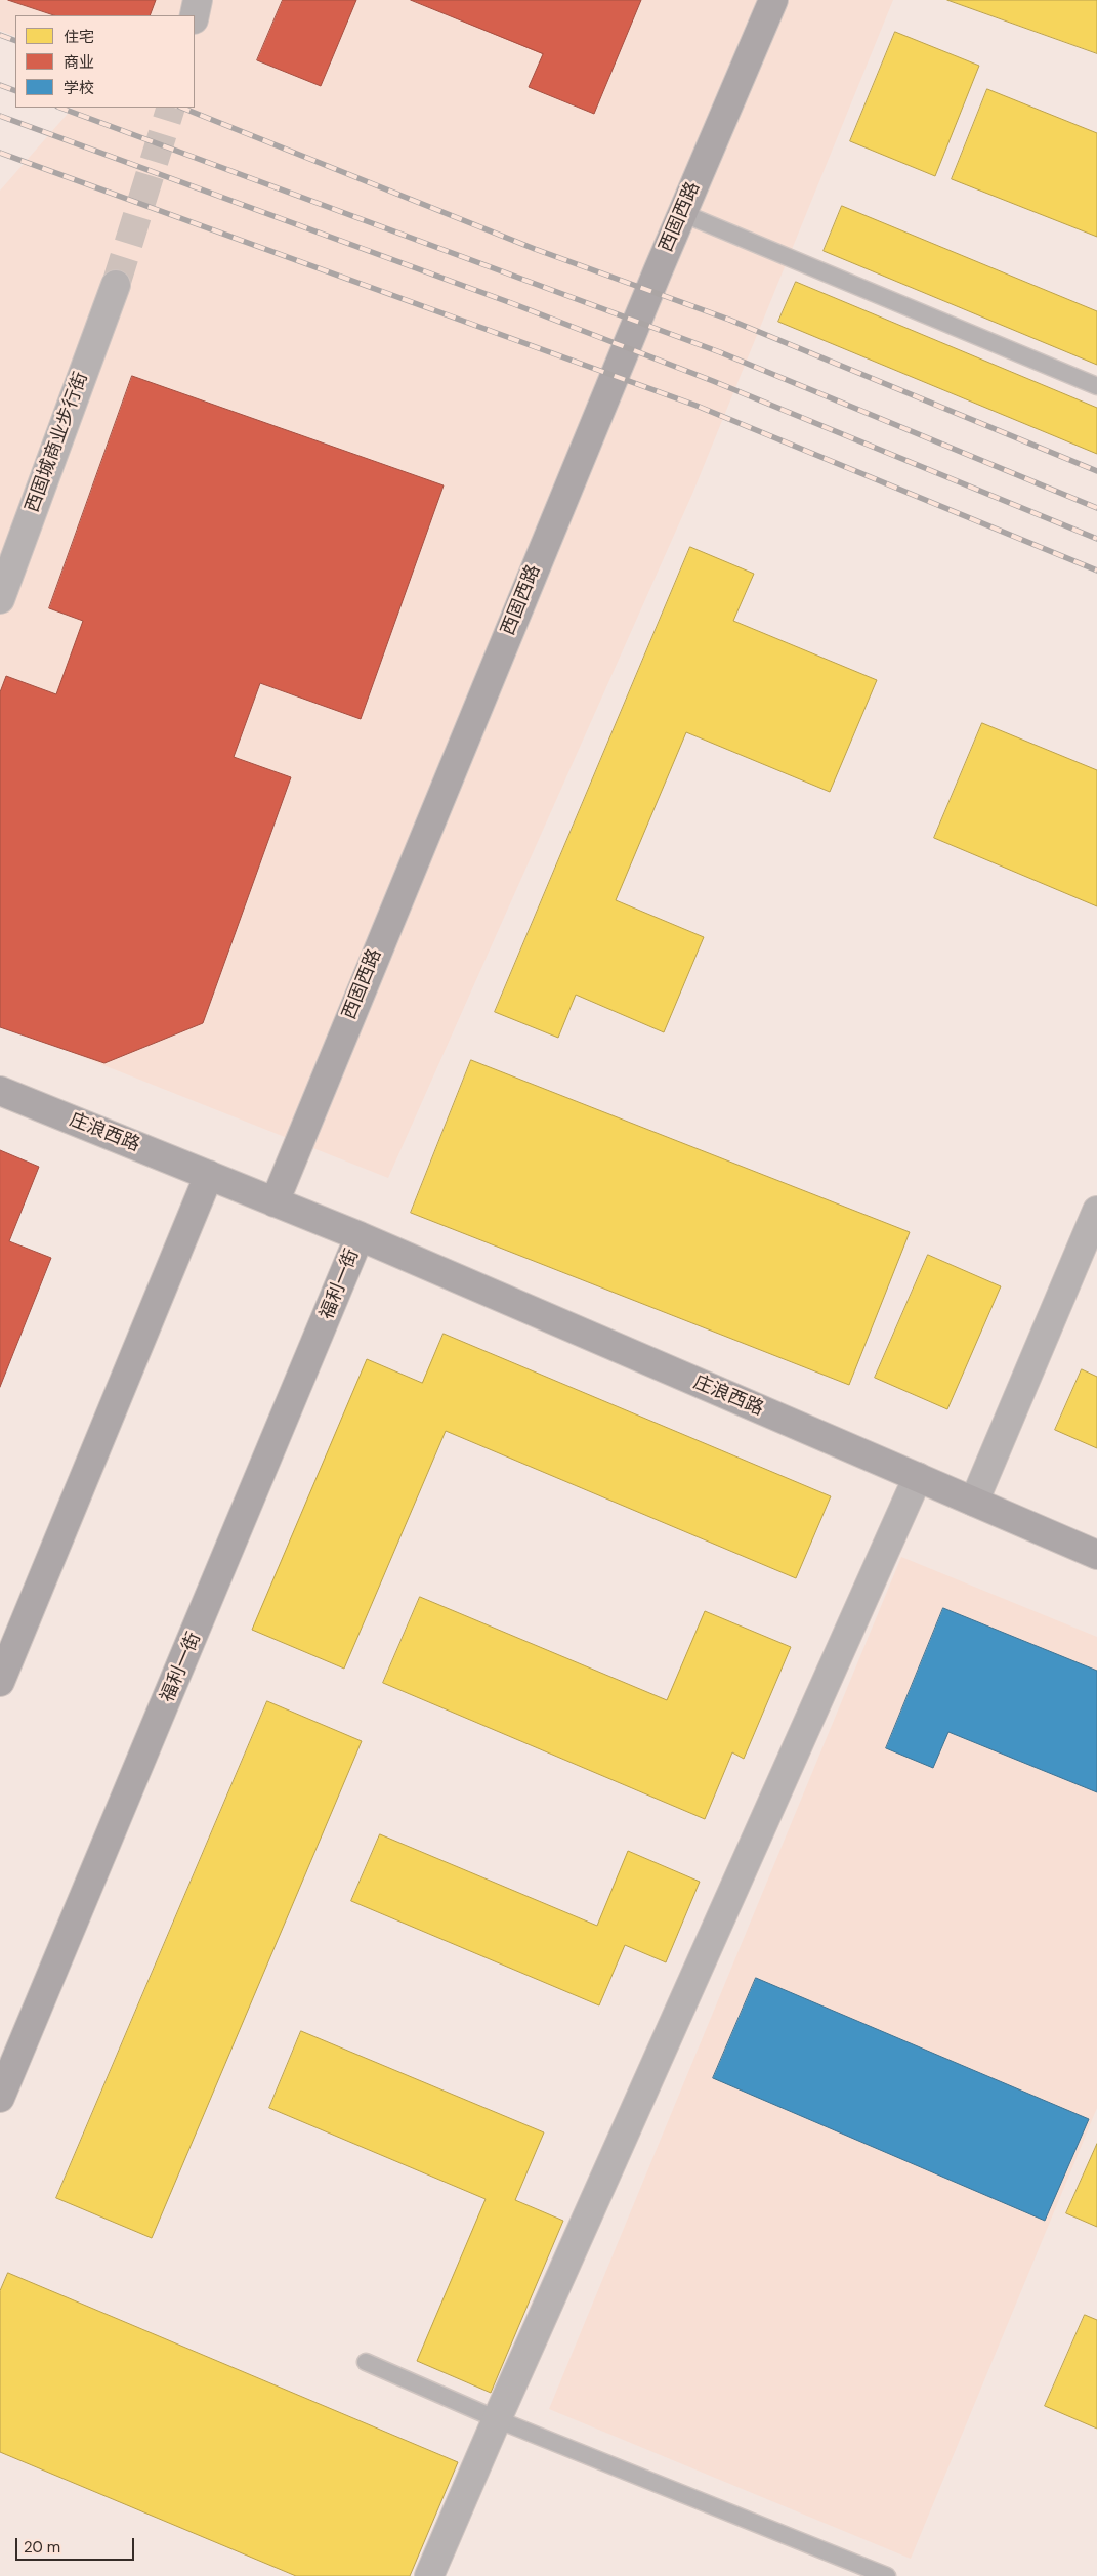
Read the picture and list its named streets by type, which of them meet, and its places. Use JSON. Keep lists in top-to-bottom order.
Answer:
{
  "streets": {
    "main road": ["西固西路", "庄浪西路", "福利一街"],
    "street": ["西固城商业步行街"]
  },
  "crossings": [
    ["西固西路", "庄浪西路"],
    ["庄浪西路", "福利一街"]
  ],
  "legend": ["住宅", "商业", "学校"],
  "scale_bar": "20 m"
}
